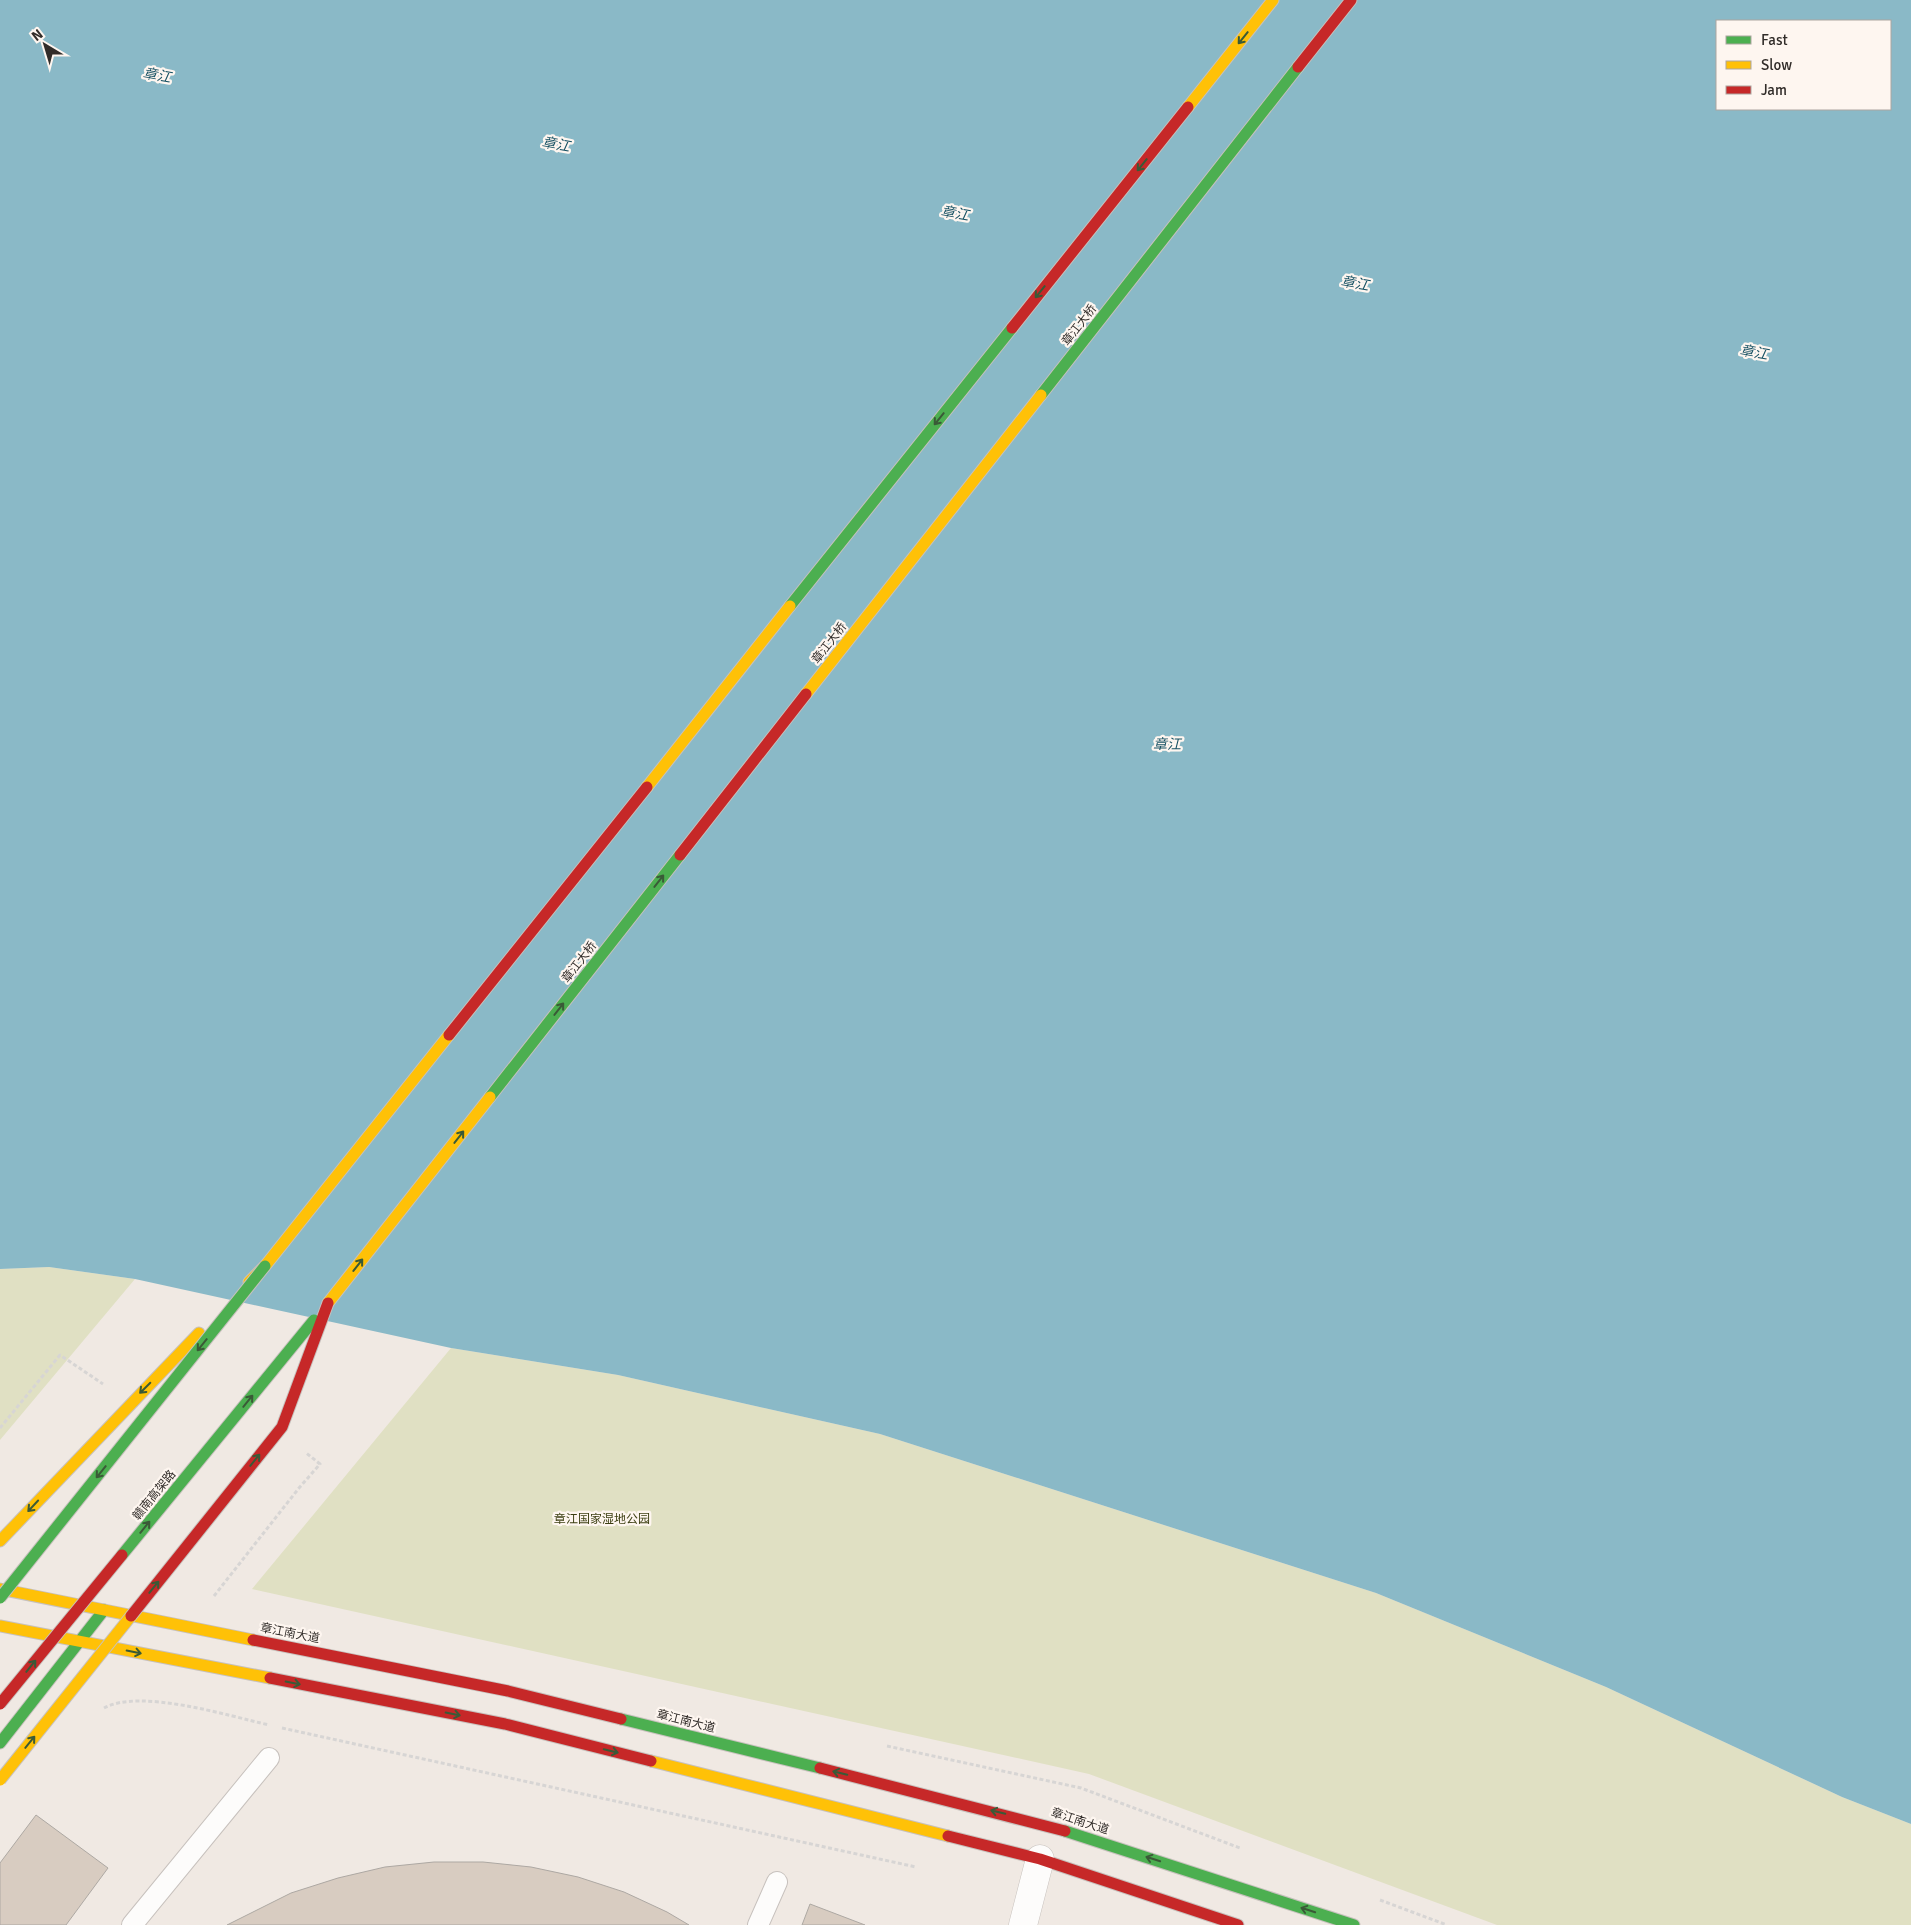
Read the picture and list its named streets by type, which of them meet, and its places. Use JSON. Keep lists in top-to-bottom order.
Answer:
{
  "streets": {
    "main road": ["章江大桥", "赣南高架路", "章江南大道"]
  },
  "crossings": [
    ["章江大桥", "赣南高架路"]
  ],
  "water": ["章江"],
  "parks": ["章江国家湿地公园"],
  "legend": ["Fast", "Slow", "Jam"],
  "north": "top left"
}
